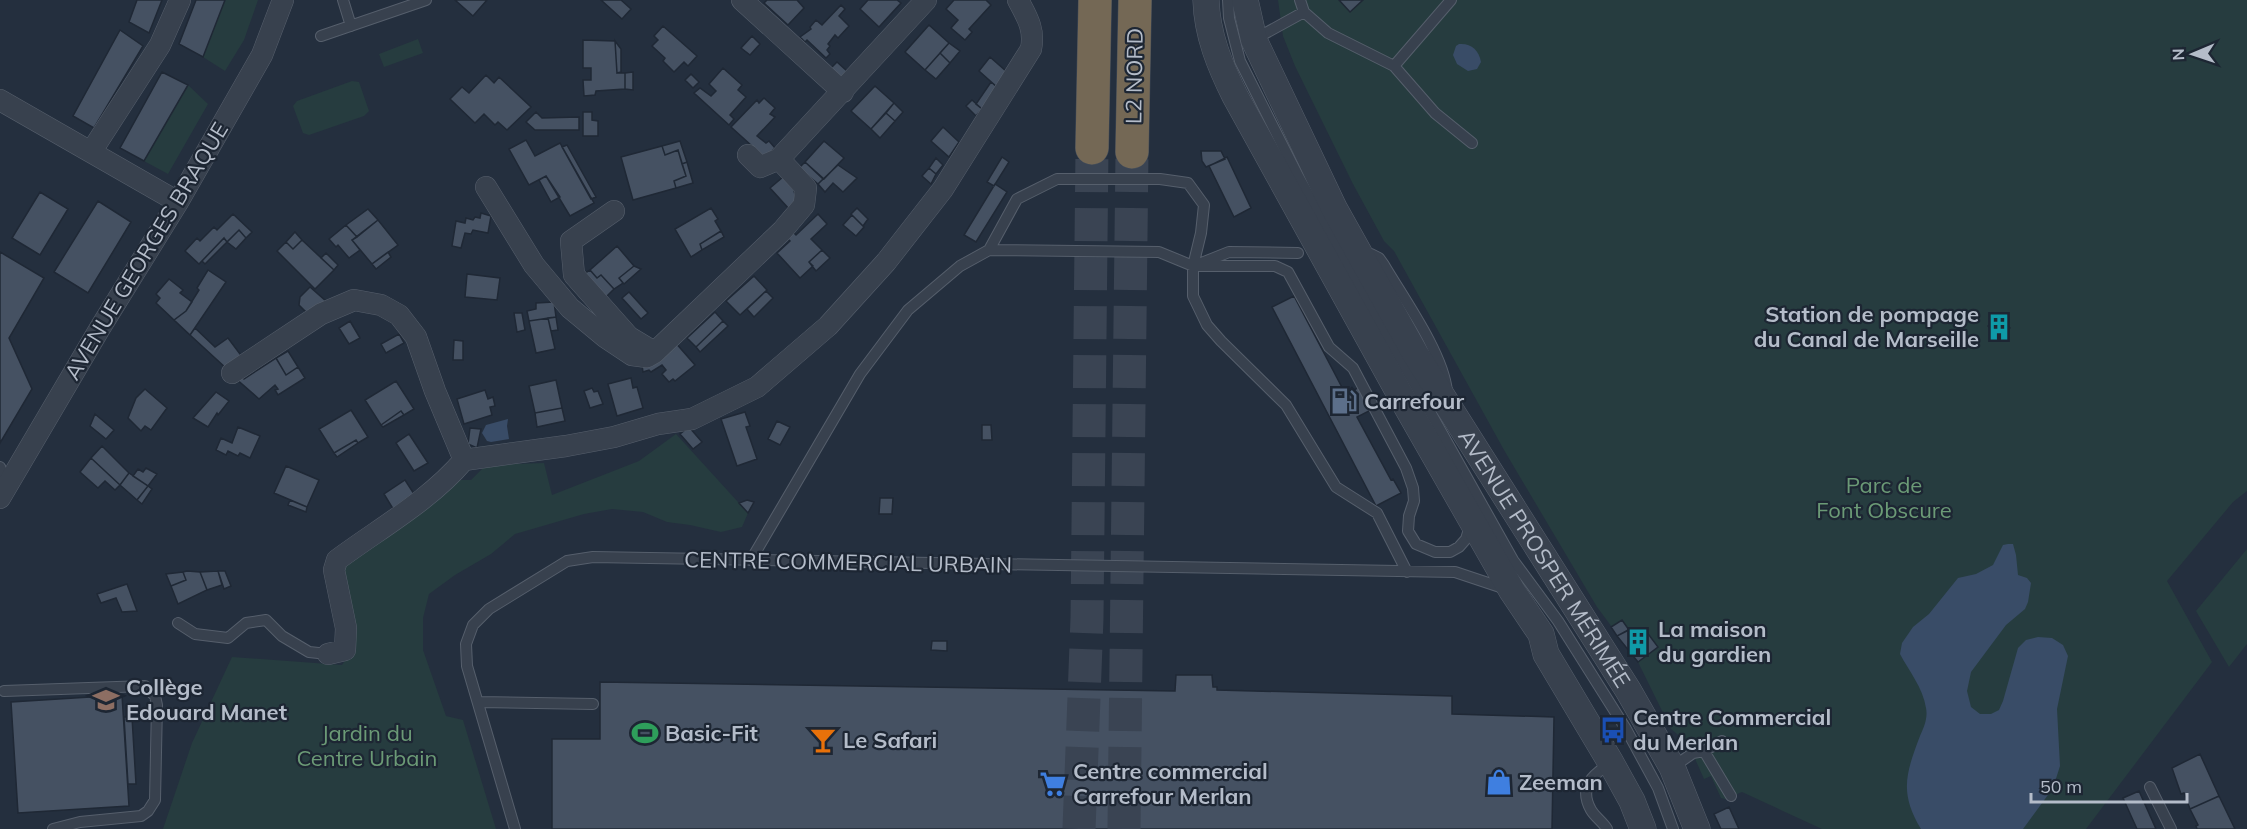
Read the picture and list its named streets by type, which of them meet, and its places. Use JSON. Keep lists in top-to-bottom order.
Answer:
{
  "streets": {
    "highway": ["L2 NORD"],
    "street": ["AVENUE GEORGES BRAQUE", "AVENUE PROSPER MÉRIMÉE"],
    "lane": ["CENTRE COMMERCIAL URBAIN"]
  },
  "crossings": [
    ["AVENUE PROSPER MÉRIMÉE", "CENTRE COMMERCIAL URBAIN"]
  ],
  "parks": ["Parc de Font Obscure", "Jardin du Centre Urbain"],
  "places": {
    "building": ["Station de pompage du Canal de Marseille", "La maison du gardien"],
    "fuel station": ["Carrefour"],
    "school or university": ["Collège Edouard Manet"],
    "bus stop": ["Centre Commercial du Merlan"],
    "sports": ["Basic-Fit"],
    "bar": ["Le Safari"],
    "shop": ["Zeeman"],
    "supermarket": ["Centre commercial Carrefour Merlan"]
  },
  "scale_bar": "50 m",
  "north": "left"
}
